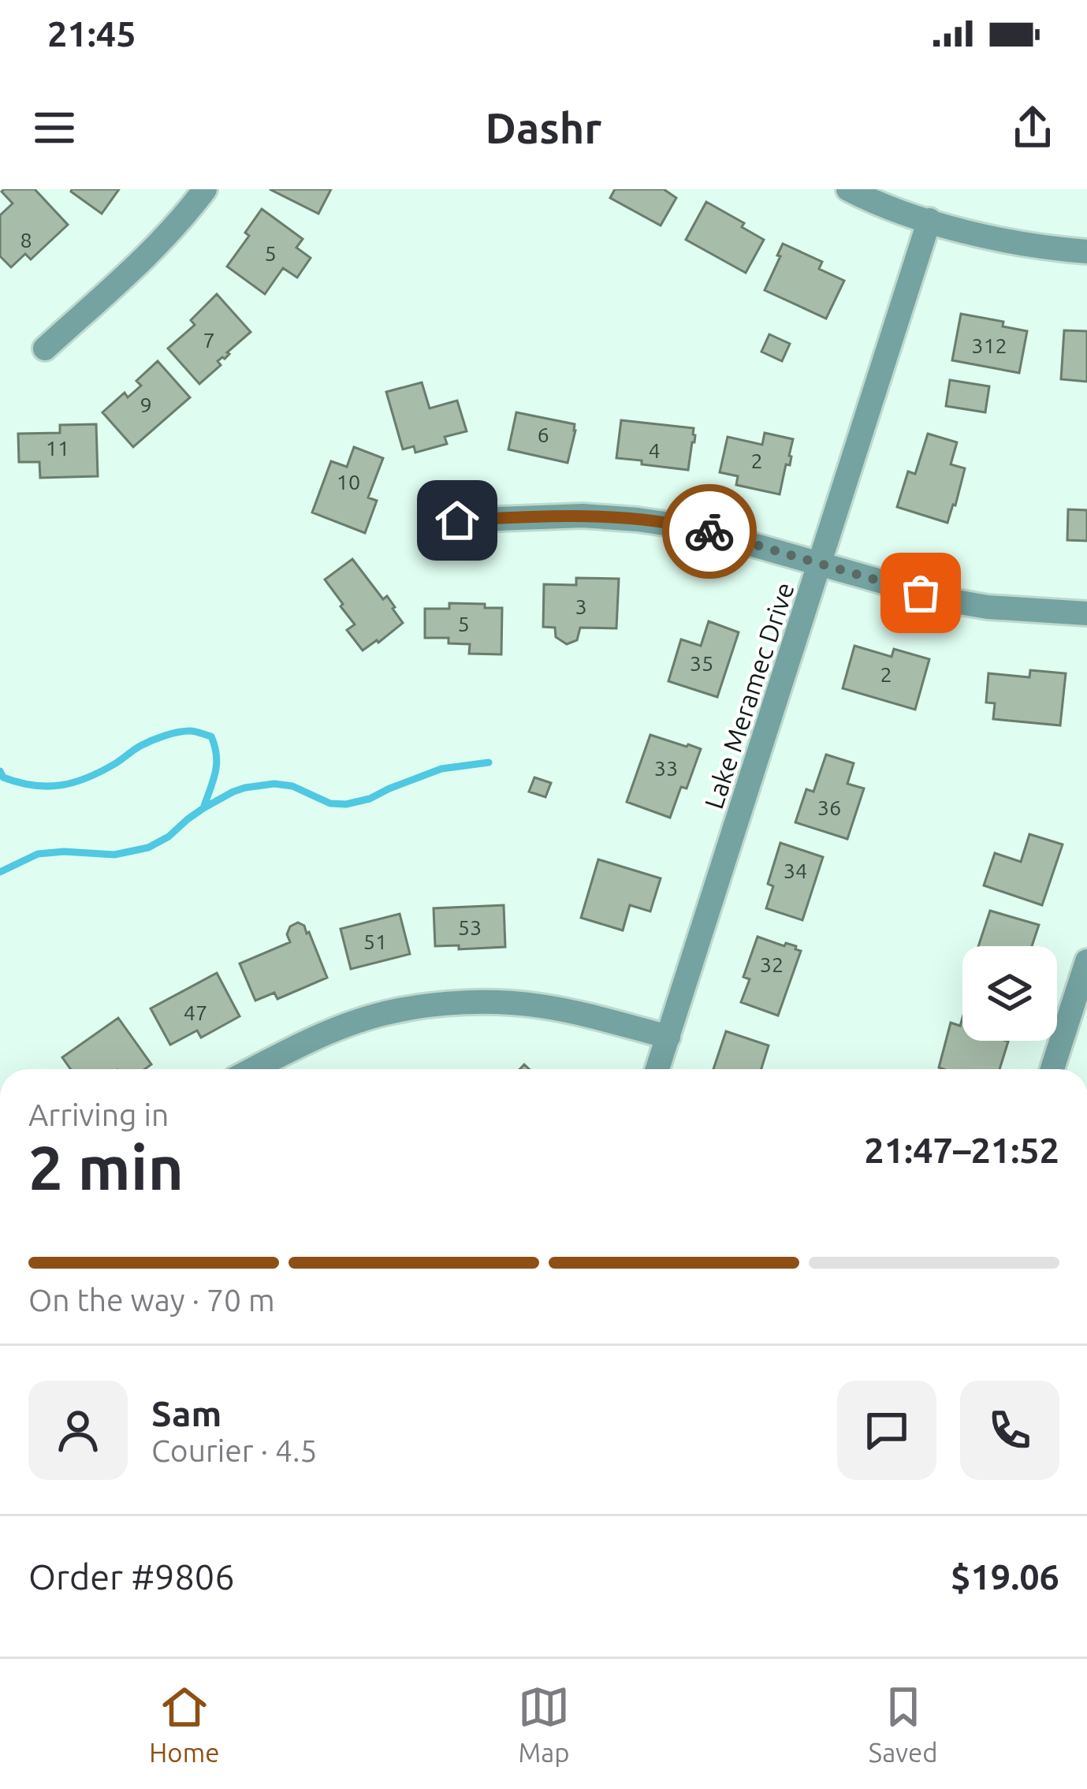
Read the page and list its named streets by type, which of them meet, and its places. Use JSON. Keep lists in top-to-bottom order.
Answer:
{
  "streets": {
    "street": ["Lake Meramec Drive"]
  },
  "house_numbers": [
    "8",
    "5",
    "7",
    "312",
    "9",
    "6",
    "11",
    "4",
    "2",
    "10",
    "3",
    "5",
    "35",
    "2",
    "33",
    "36",
    "34",
    "53",
    "51",
    "32",
    "47"
  ],
  "page": {
    "status": "21:45",
    "header": "Dashr",
    "heading": ["2 min", "Arriving in", "21:47–21:52"],
    "panel": [
      "Sam",
      "Courier · 4.5",
      "Order #9806",
      "$19.06"
    ],
    "bar": "On the way · 70 m",
    "tabs": ["Home", "Map", "Saved"]
  }
}
